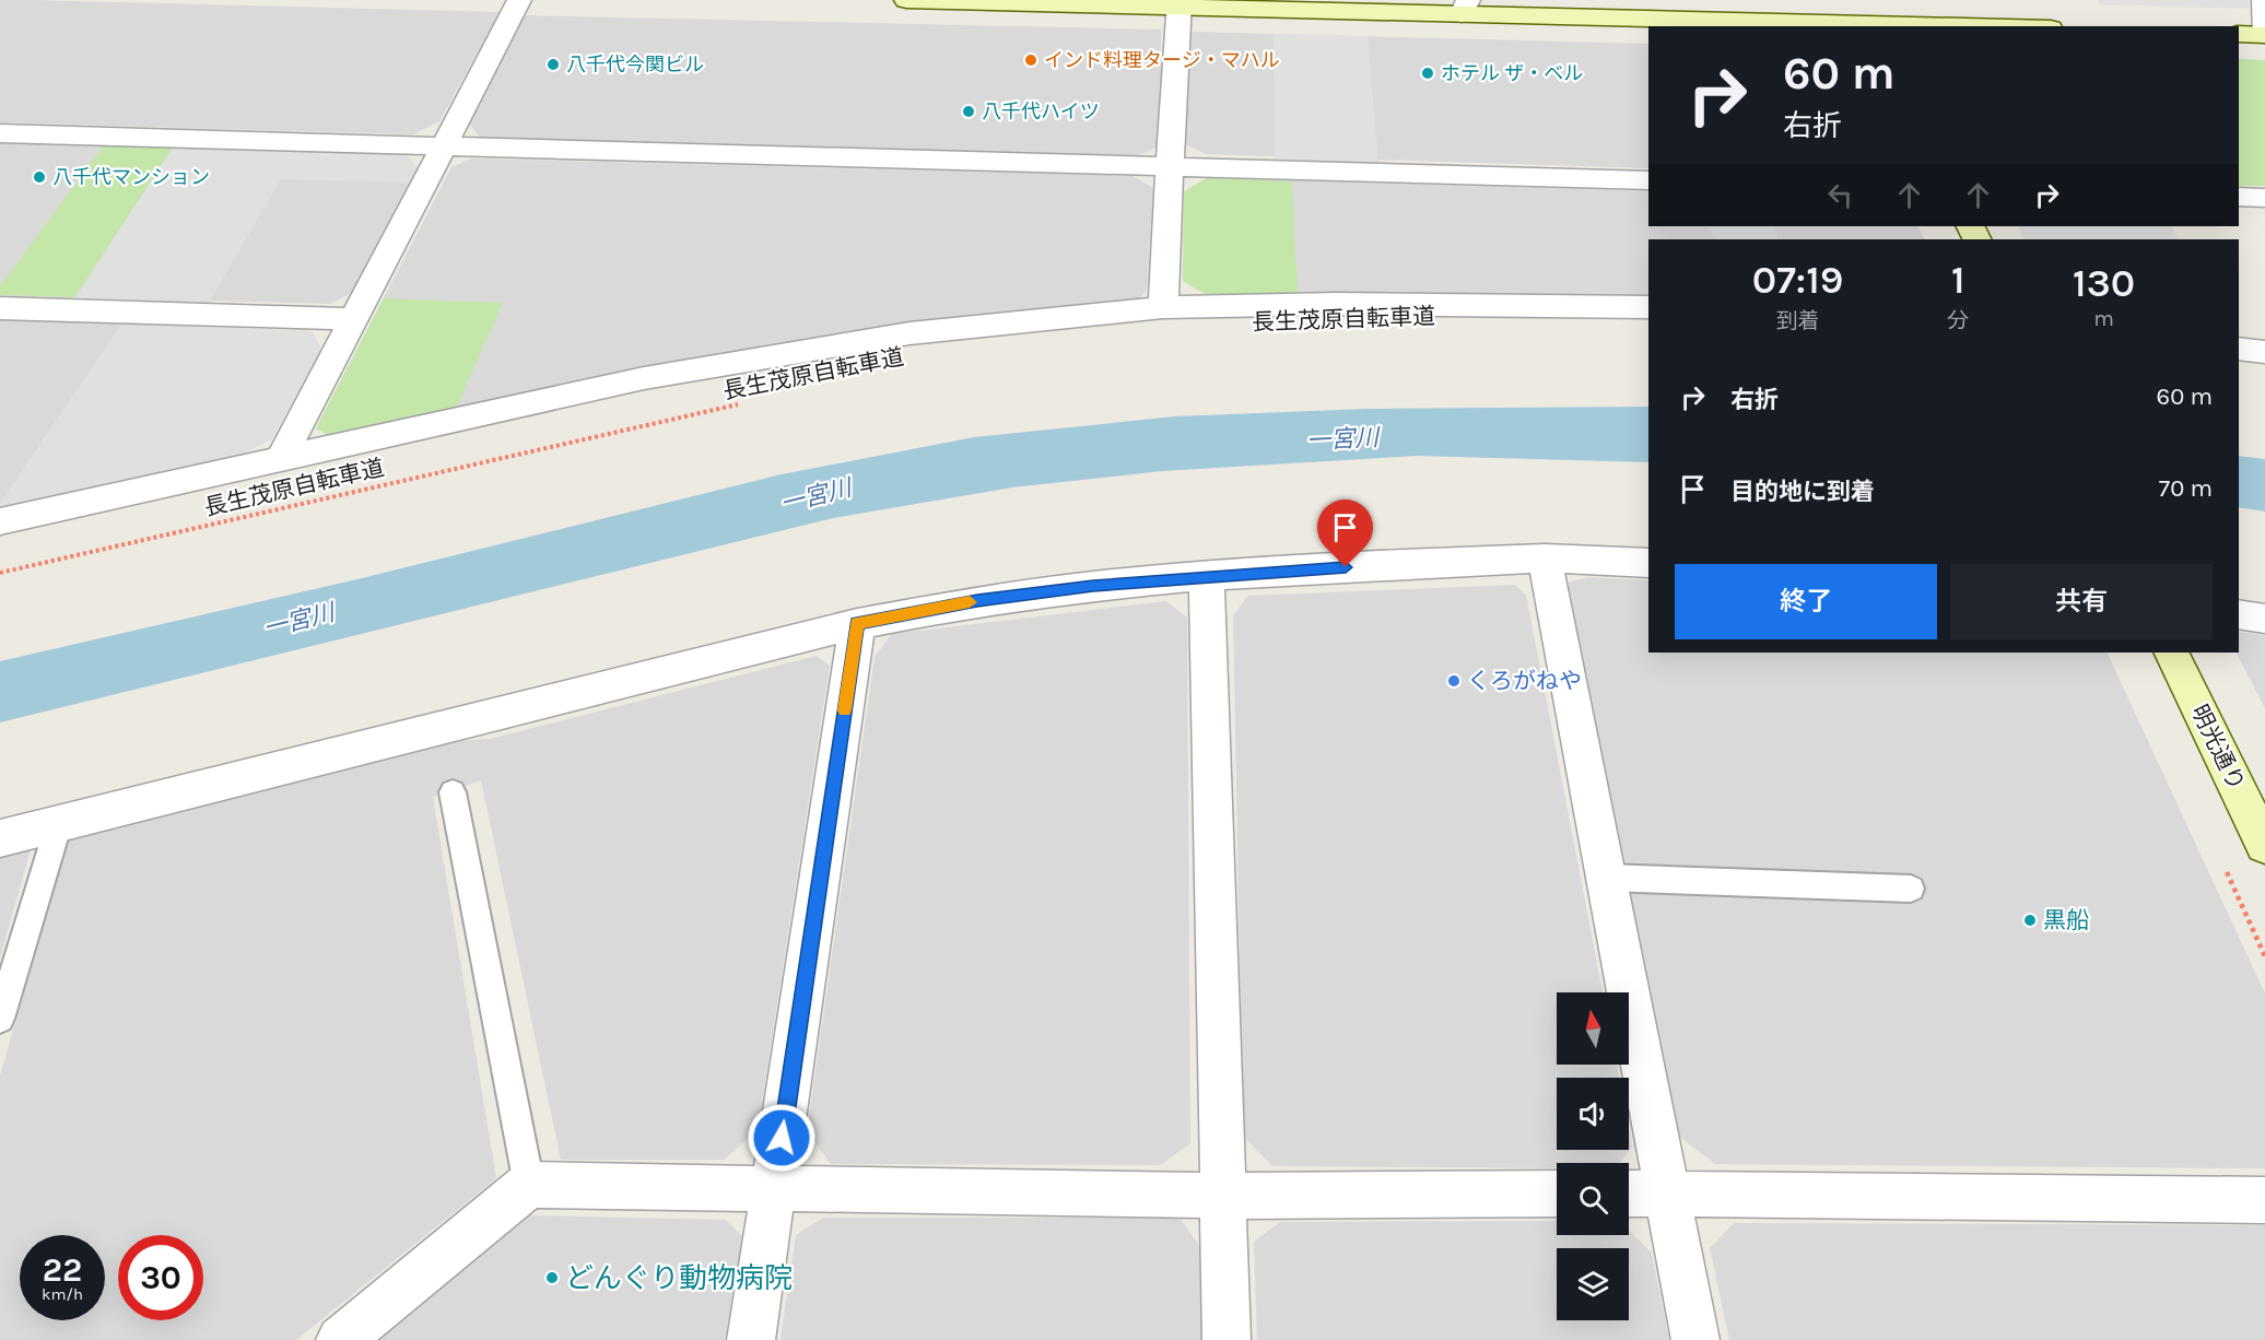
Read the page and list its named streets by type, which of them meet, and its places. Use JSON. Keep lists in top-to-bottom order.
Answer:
{
  "streets": {
    "street": ["明光通り"],
    "path": ["長生茂原自転車道"]
  },
  "water": ["一宮川"],
  "places": [
    "インド料理タージ・マハル",
    "八千代今関ビル",
    "ホテル ザ・ベル",
    "八千代ハイツ",
    "八千代マンション",
    "くろがねや",
    "黒船",
    "どんぐり動物病院"
  ],
  "north": "top",
  "page": {
    "turn": ["60 m", "右折"],
    "eta": [
      "07:19",
      "到着",
      "1",
      "分",
      "130",
      "m"
    ],
    "list": [
      {
        "name": "右折",
        "value": "60 m"
      },
      {
        "name": "目的地に到着",
        "value": "70 m"
      }
    ],
    "buttons": ["終了", "共有"],
    "speed": "22 km/h",
    "limit": "30"
  }
}
